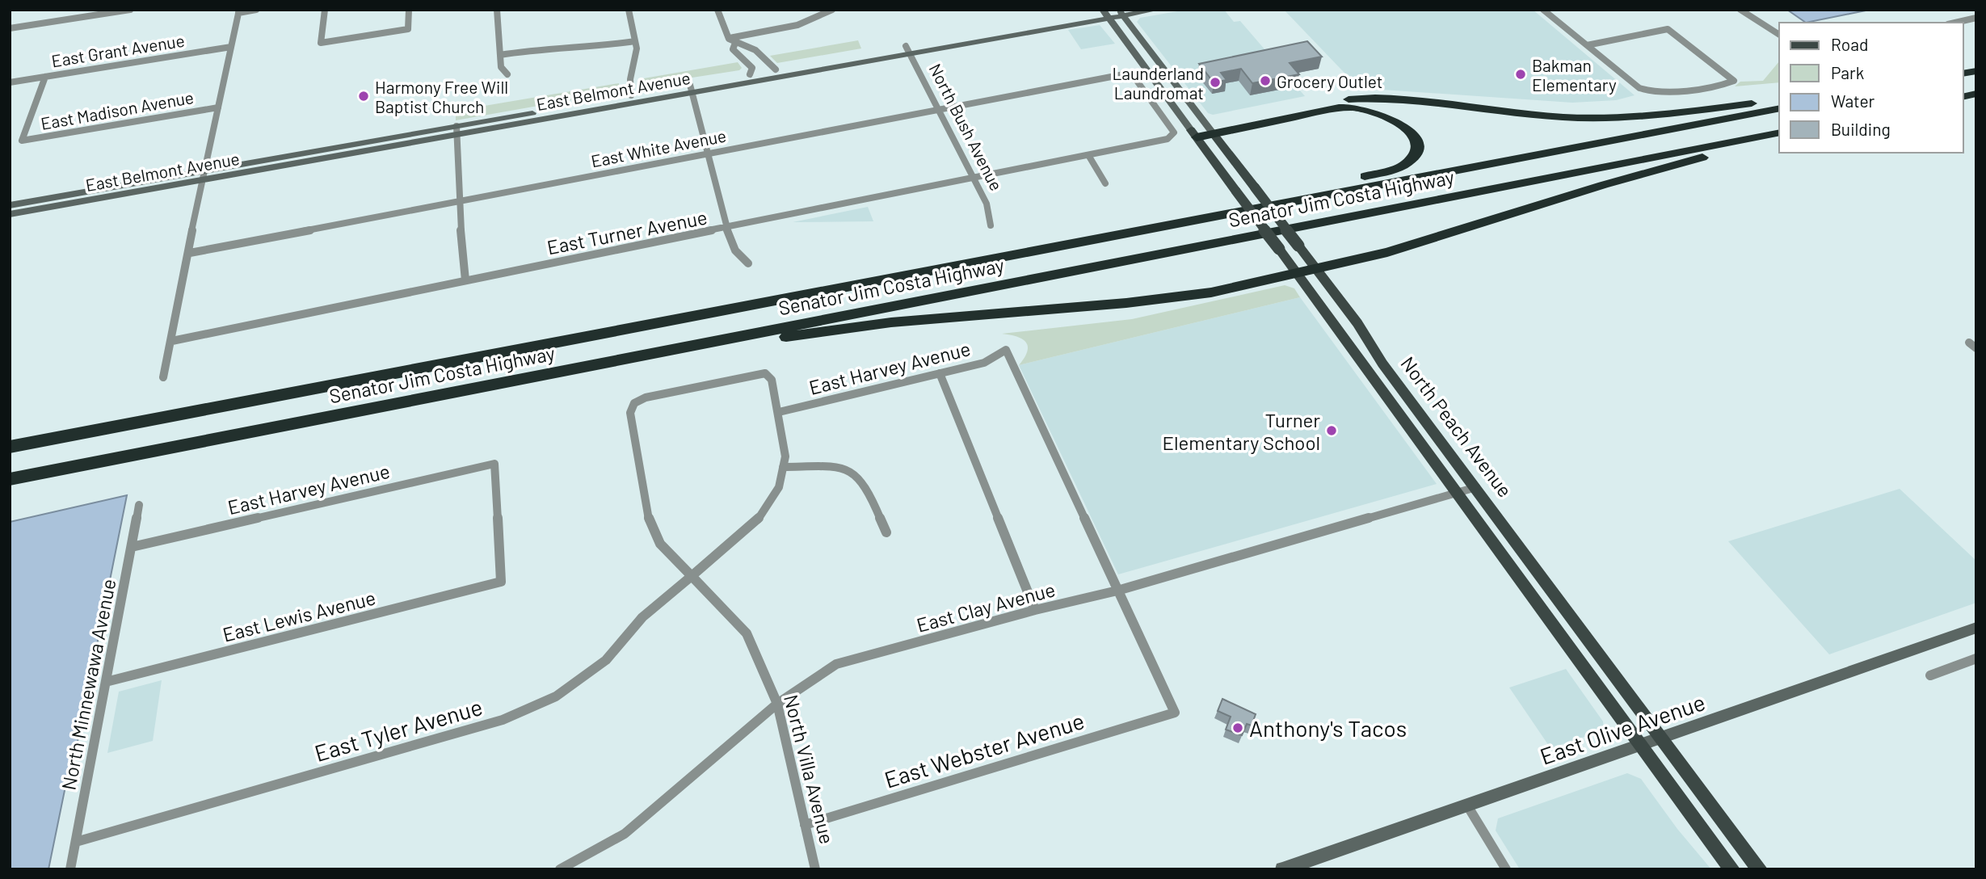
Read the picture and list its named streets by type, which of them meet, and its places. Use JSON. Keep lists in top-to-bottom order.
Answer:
{
  "streets": {
    "highway": ["Senator Jim Costa Highway"],
    "main road": ["East Belmont Avenue", "North Peach Avenue", "East Olive Avenue"],
    "street": [
      "East Grant Avenue",
      "East Madison Avenue",
      "North Bush Avenue",
      "East White Avenue",
      "East Turner Avenue",
      "East Harvey Avenue",
      "East Clay Avenue",
      "East Lewis Avenue",
      "North Minnewawa Avenue",
      "East Tyler Avenue",
      "East Webster Avenue",
      "North Villa Avenue"
    ]
  },
  "crossings": [
    ["East Grant Avenue", "East Madison Avenue"],
    ["East Belmont Avenue", "North Bush Avenue"],
    ["East Belmont Avenue", "North Peach Avenue"],
    ["North Bush Avenue", "East White Avenue"],
    ["North Bush Avenue", "East Turner Avenue"],
    ["East White Avenue", "East Turner Avenue"],
    ["East Harvey Avenue", "East Clay Avenue"],
    ["East Harvey Avenue", "East Lewis Avenue"],
    ["East Harvey Avenue", "North Minnewawa Avenue"],
    ["East Harvey Avenue", "East Webster Avenue"],
    ["East Harvey Avenue", "North Villa Avenue"],
    ["North Peach Avenue", "East Clay Avenue"],
    ["North Peach Avenue", "East Olive Avenue"],
    ["East Clay Avenue", "East Webster Avenue"],
    ["East Clay Avenue", "North Villa Avenue"],
    ["East Lewis Avenue", "North Minnewawa Avenue"],
    ["North Minnewawa Avenue", "East Tyler Avenue"],
    ["East Tyler Avenue", "North Villa Avenue"],
    ["East Webster Avenue", "North Villa Avenue"]
  ],
  "places": [
    "Bakman Elementary",
    "Grocery Outlet",
    "Launderland Laundromat",
    "Harmony Free Will Baptist Church",
    "Turner Elementary School",
    "Anthony's Tacos"
  ],
  "legend": [
    "Road",
    "Park",
    "Water",
    "Building"
  ]
}
